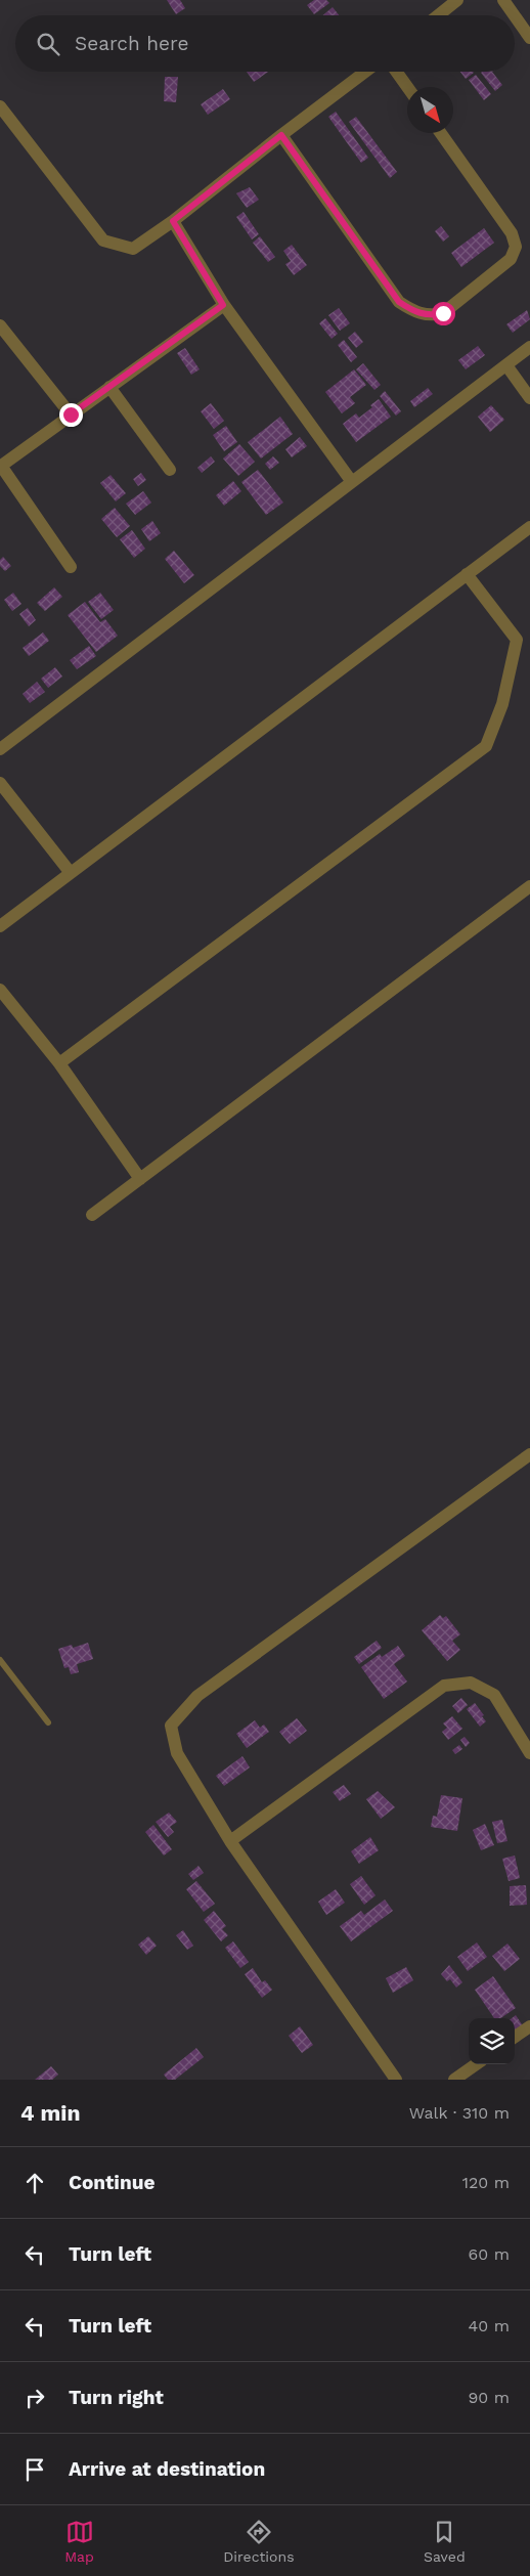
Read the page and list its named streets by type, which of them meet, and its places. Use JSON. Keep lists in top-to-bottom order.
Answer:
{
  "north": "bottom right",
  "page": {
    "search": "Search here",
    "heading": ["4 min", "Walk · 310 m"],
    "list": [
      ["Continue", "120 m"],
      ["Turn left", "60 m"],
      ["Turn left", "40 m"],
      ["Turn right", "90 m"],
      "Arrive at destination"
    ],
    "nav": ["Map", "Directions", "Saved"]
  }
}
